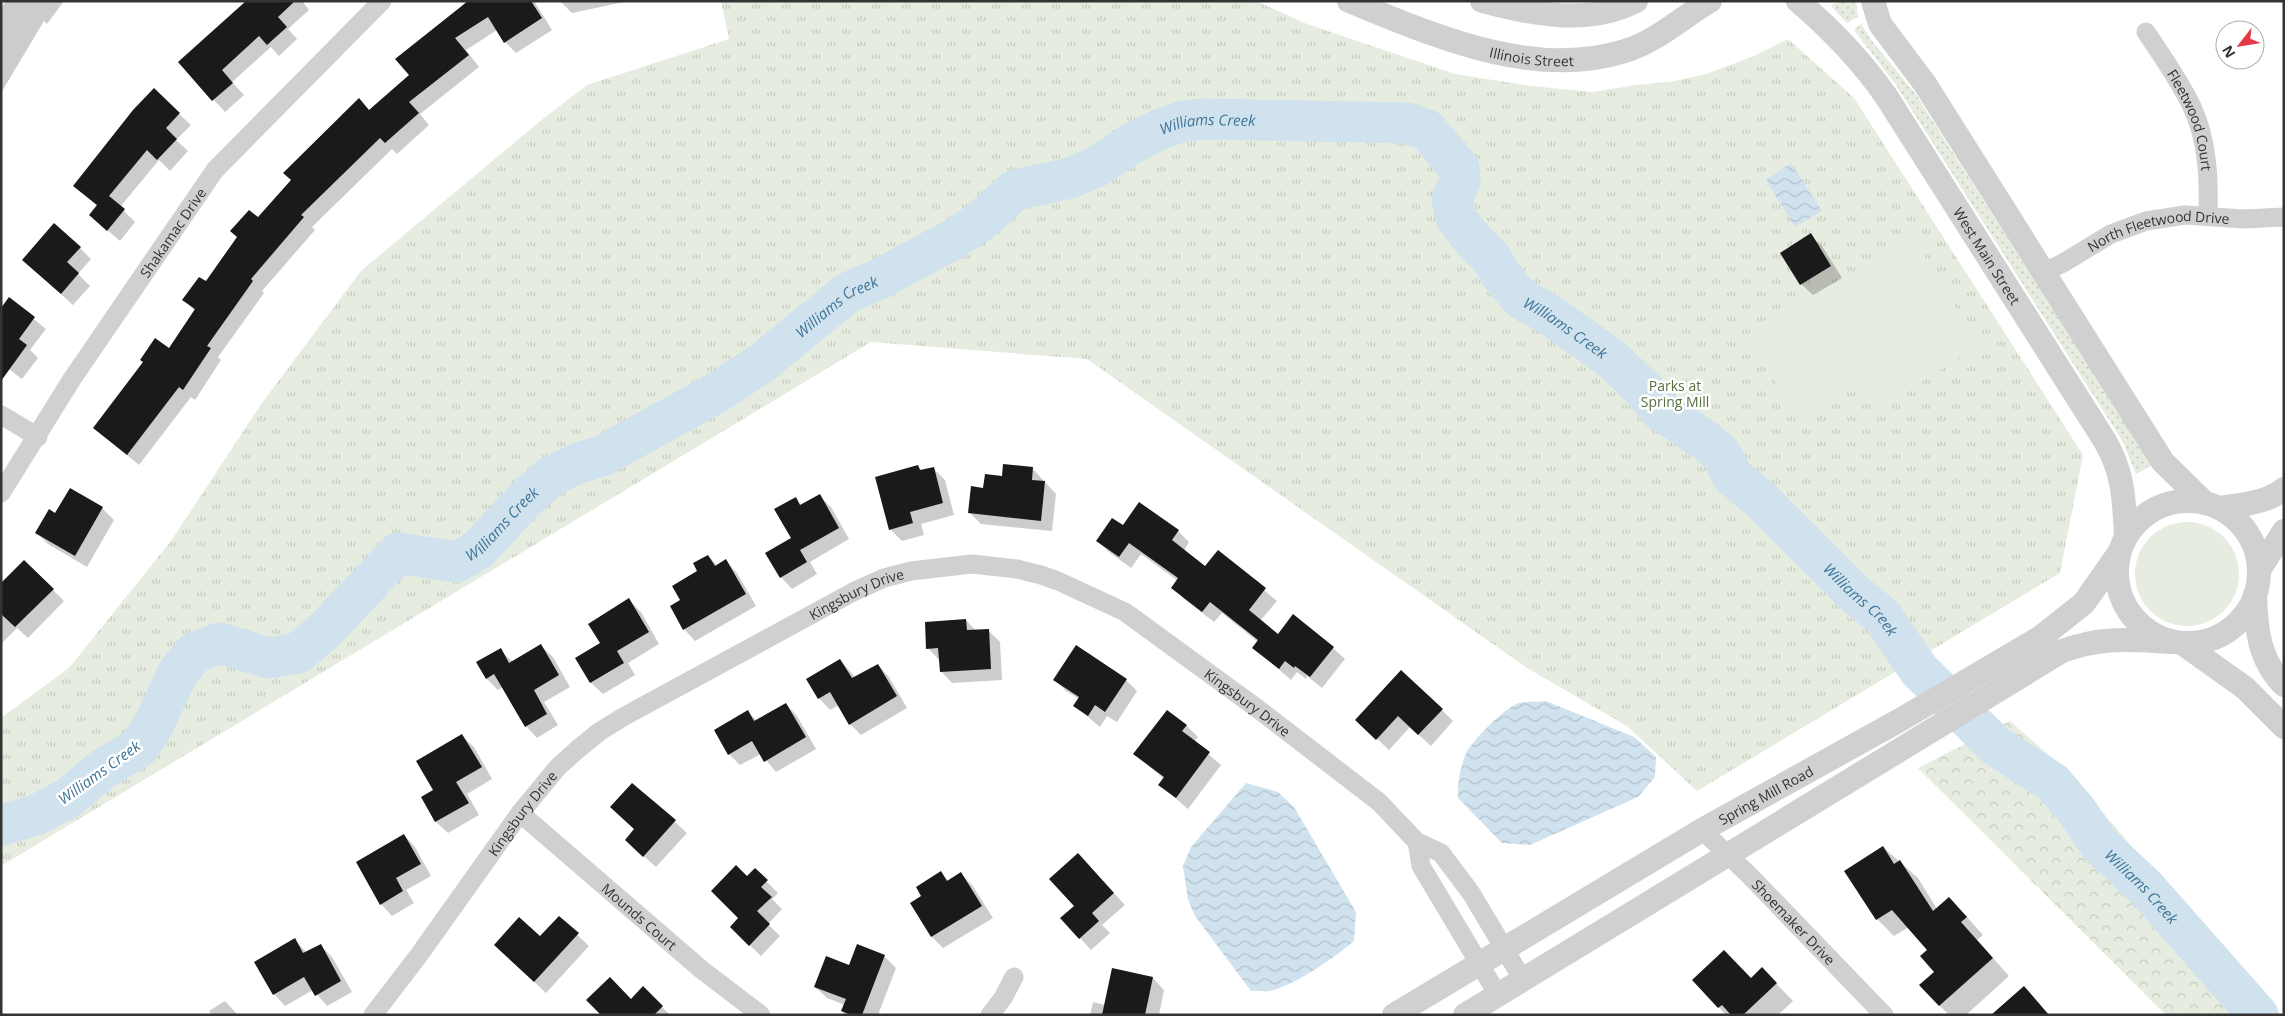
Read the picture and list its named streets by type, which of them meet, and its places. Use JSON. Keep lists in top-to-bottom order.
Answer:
{
  "streets": {
    "street": [
      "Illinois Street",
      "Fleetwood Court",
      "Shakamac Drive",
      "North Fleetwood Drive",
      "West Main Street",
      "Kingsbury Drive",
      "Spring Mill Road",
      "Mounds Court",
      "Shoemaker Drive"
    ]
  },
  "crossings": [
    ["Fleetwood Court", "North Fleetwood Drive"],
    ["West Main Street", "Spring Mill Road"],
    ["Kingsbury Drive", "Spring Mill Road"],
    ["Kingsbury Drive", "Mounds Court"],
    ["Spring Mill Road", "Shoemaker Drive"]
  ],
  "water": ["Williams Creek"],
  "parks": ["Parks at Spring Mill"],
  "north": "bottom left"
}
